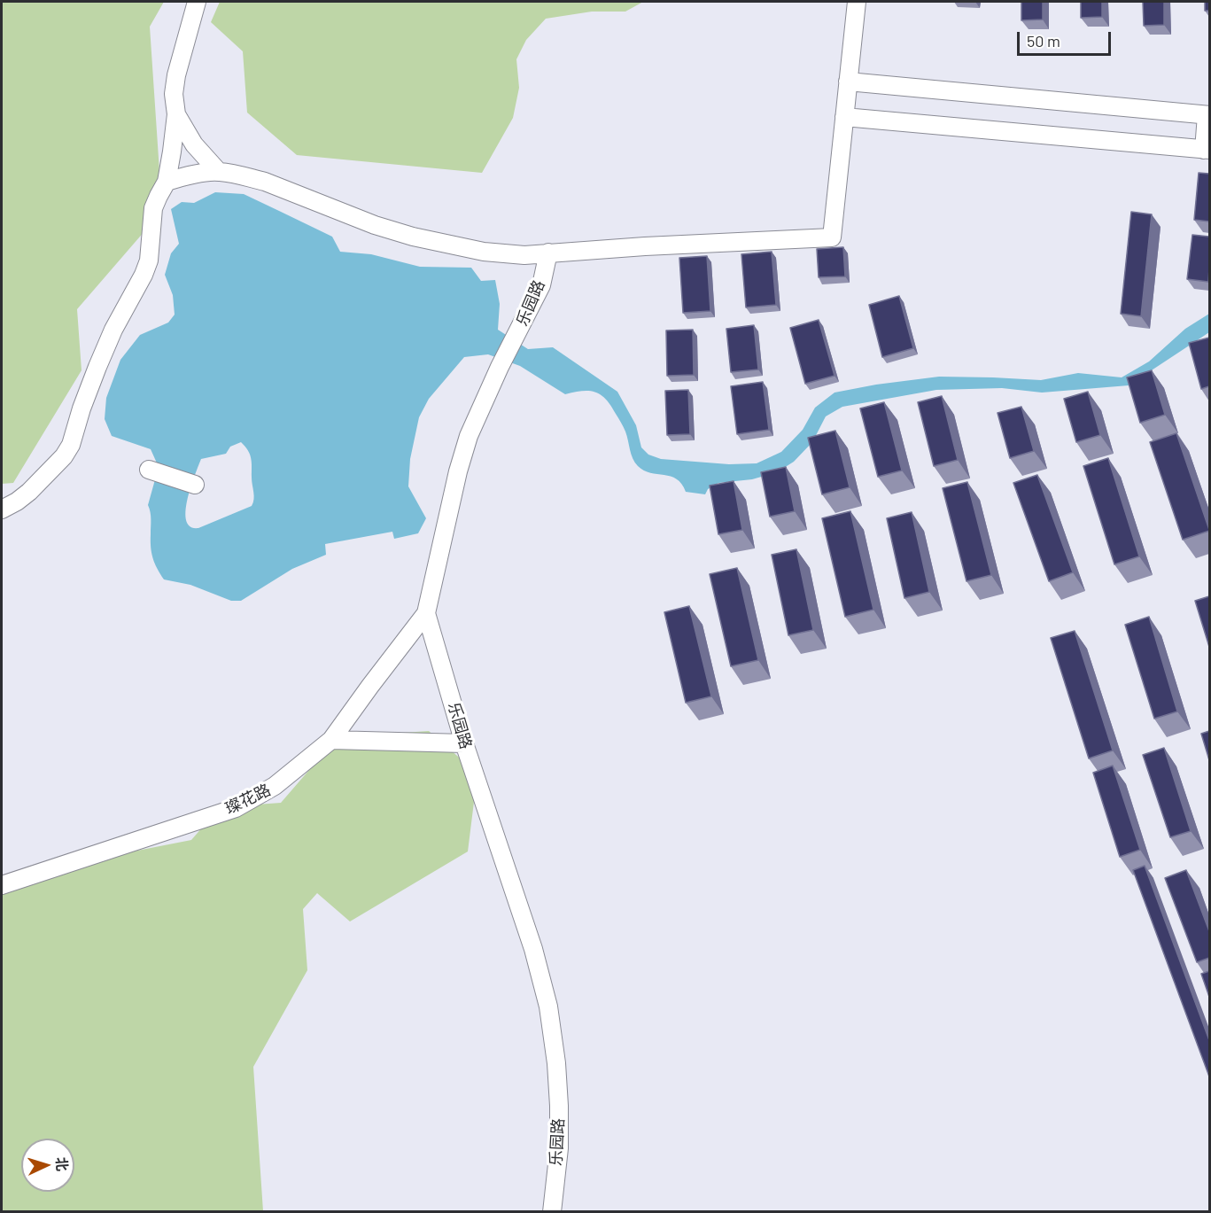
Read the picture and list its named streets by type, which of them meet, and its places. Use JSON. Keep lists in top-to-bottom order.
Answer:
{
  "streets": {
    "street": ["乐园路", "璨花路"]
  },
  "crossings": [
    ["乐园路", "璨花路"]
  ],
  "scale_bar": "50 m",
  "north": "right"
}
